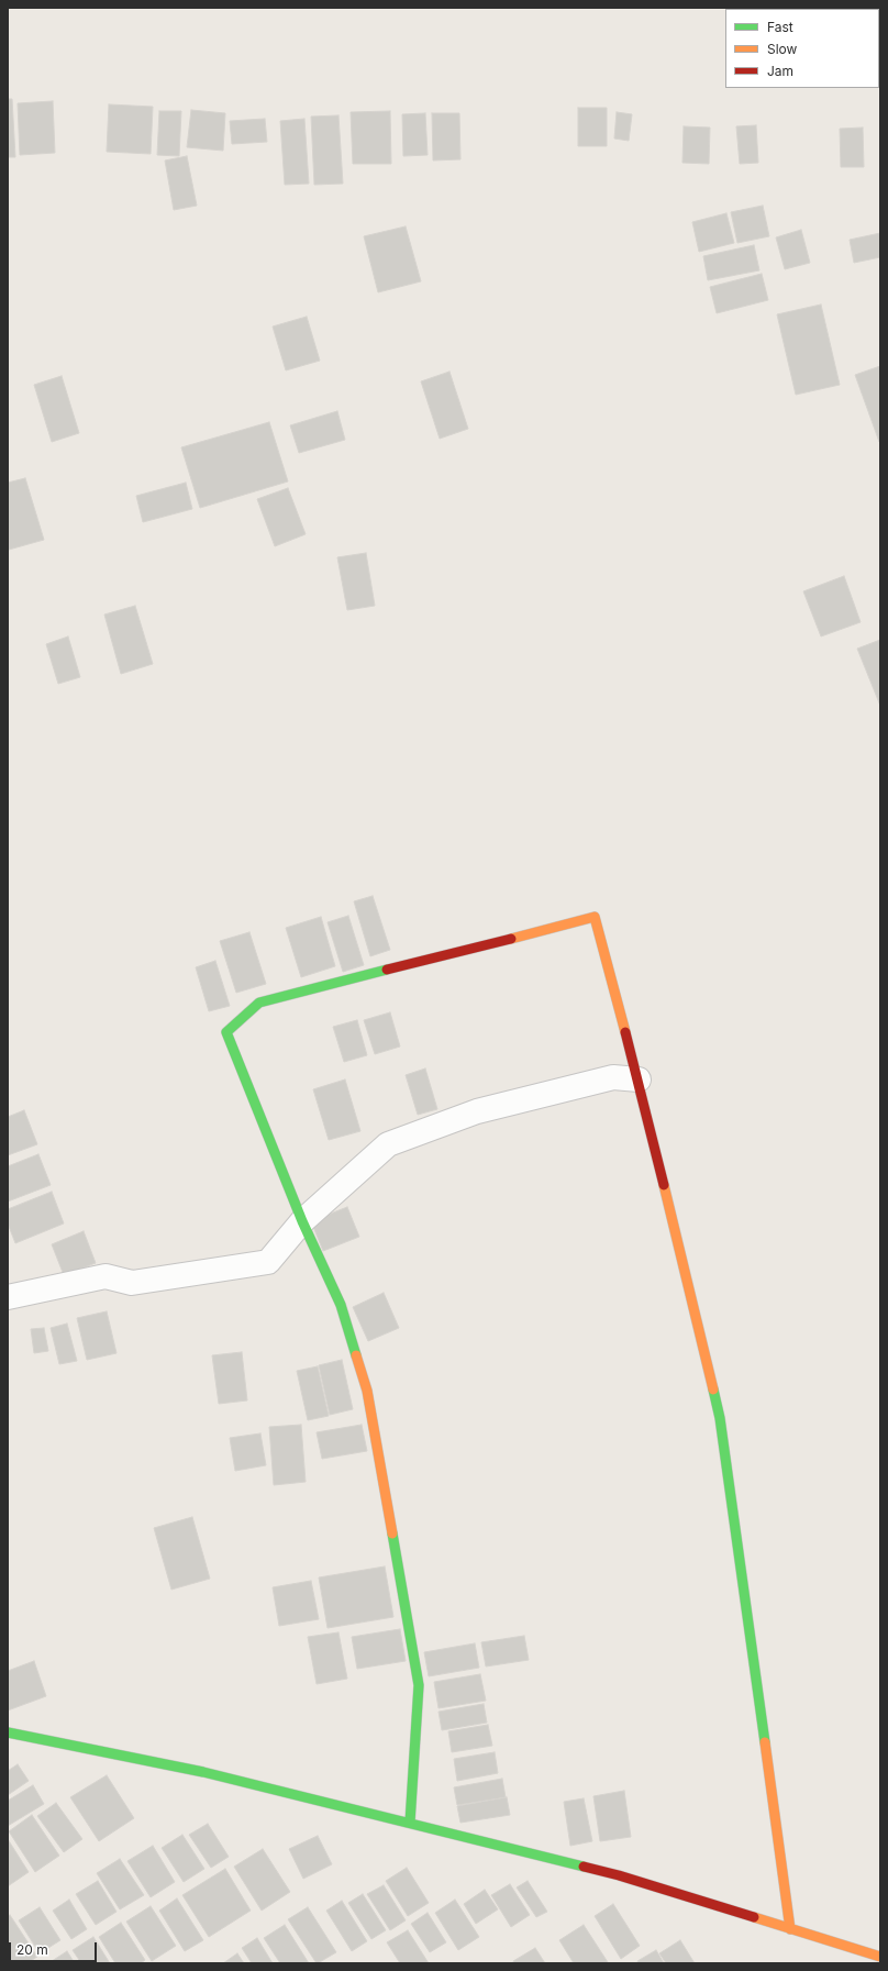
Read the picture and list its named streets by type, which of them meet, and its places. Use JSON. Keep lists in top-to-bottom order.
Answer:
{
  "legend": ["Fast", "Slow", "Jam"],
  "scale_bar": "20 m"
}
